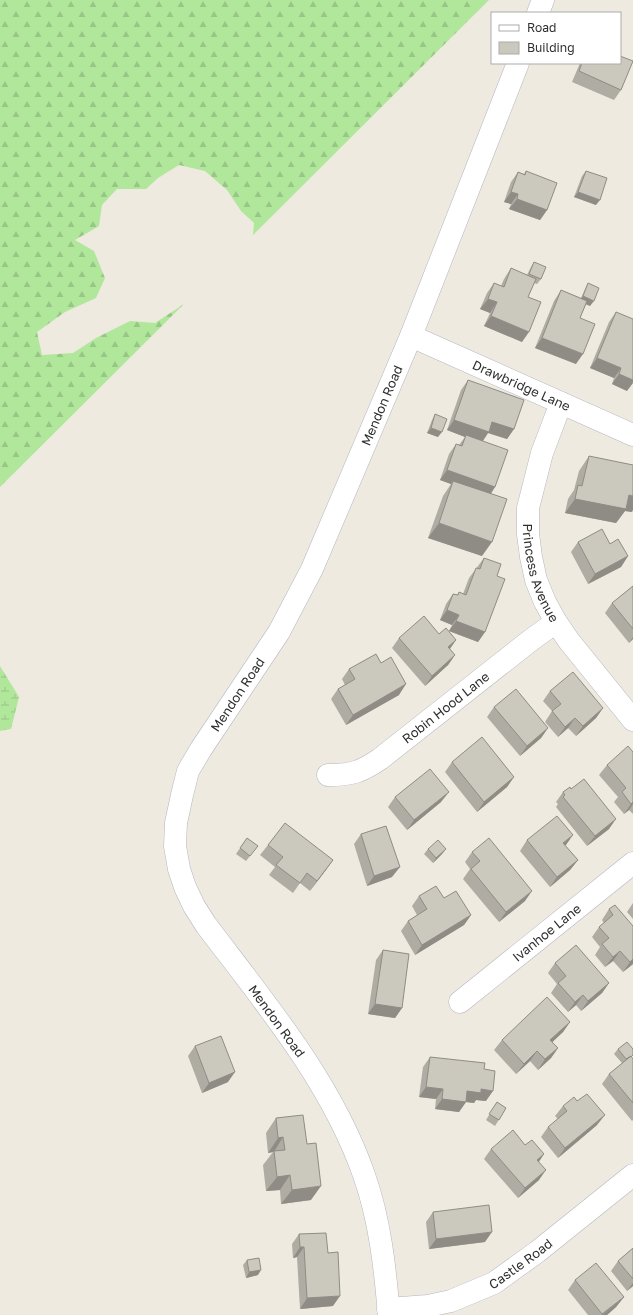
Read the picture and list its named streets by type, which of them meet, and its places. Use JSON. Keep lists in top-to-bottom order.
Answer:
{
  "streets": {
    "street": [
      "Drawbridge Lane",
      "Mendon Road",
      "Princess Avenue",
      "Robin Hood Lane",
      "Ivanhoe Lane",
      "Castle Road"
    ]
  },
  "crossings": [
    ["Drawbridge Lane", "Mendon Road"],
    ["Drawbridge Lane", "Princess Avenue"],
    ["Mendon Road", "Castle Road"],
    ["Princess Avenue", "Robin Hood Lane"]
  ],
  "legend": ["Road", "Building"]
}
